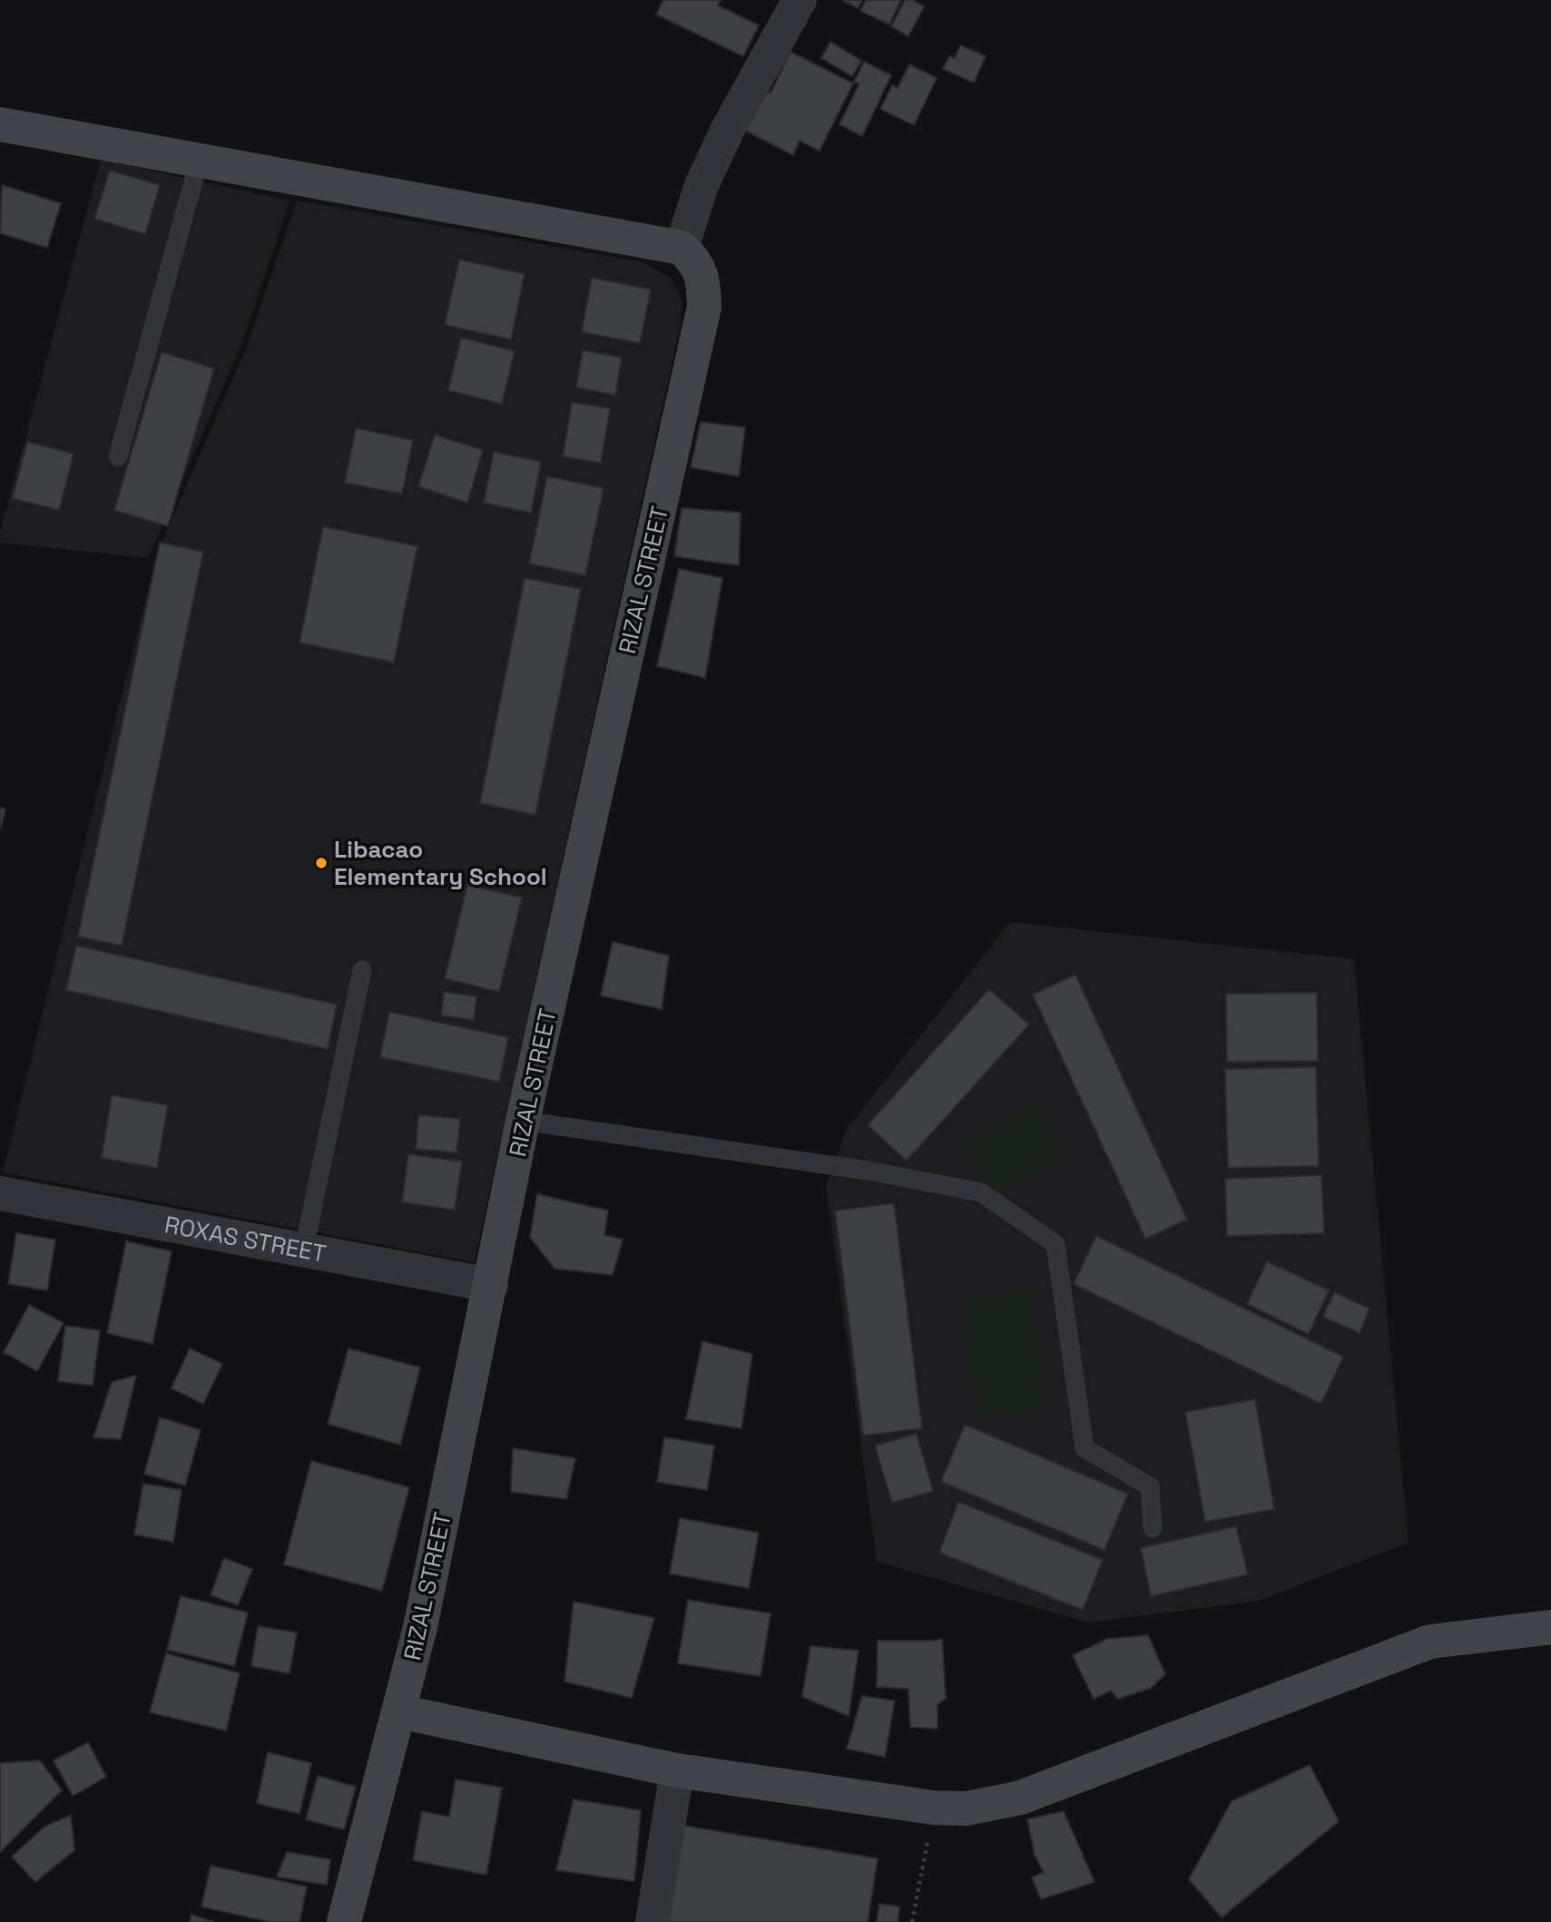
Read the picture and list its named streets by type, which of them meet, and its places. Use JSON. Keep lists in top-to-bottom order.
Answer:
{
  "streets": {
    "street": ["RIZAL STREET", "ROXAS STREET"]
  },
  "crossings": [
    ["RIZAL STREET", "ROXAS STREET"]
  ],
  "places": ["Libacao Elementary School"]
}
